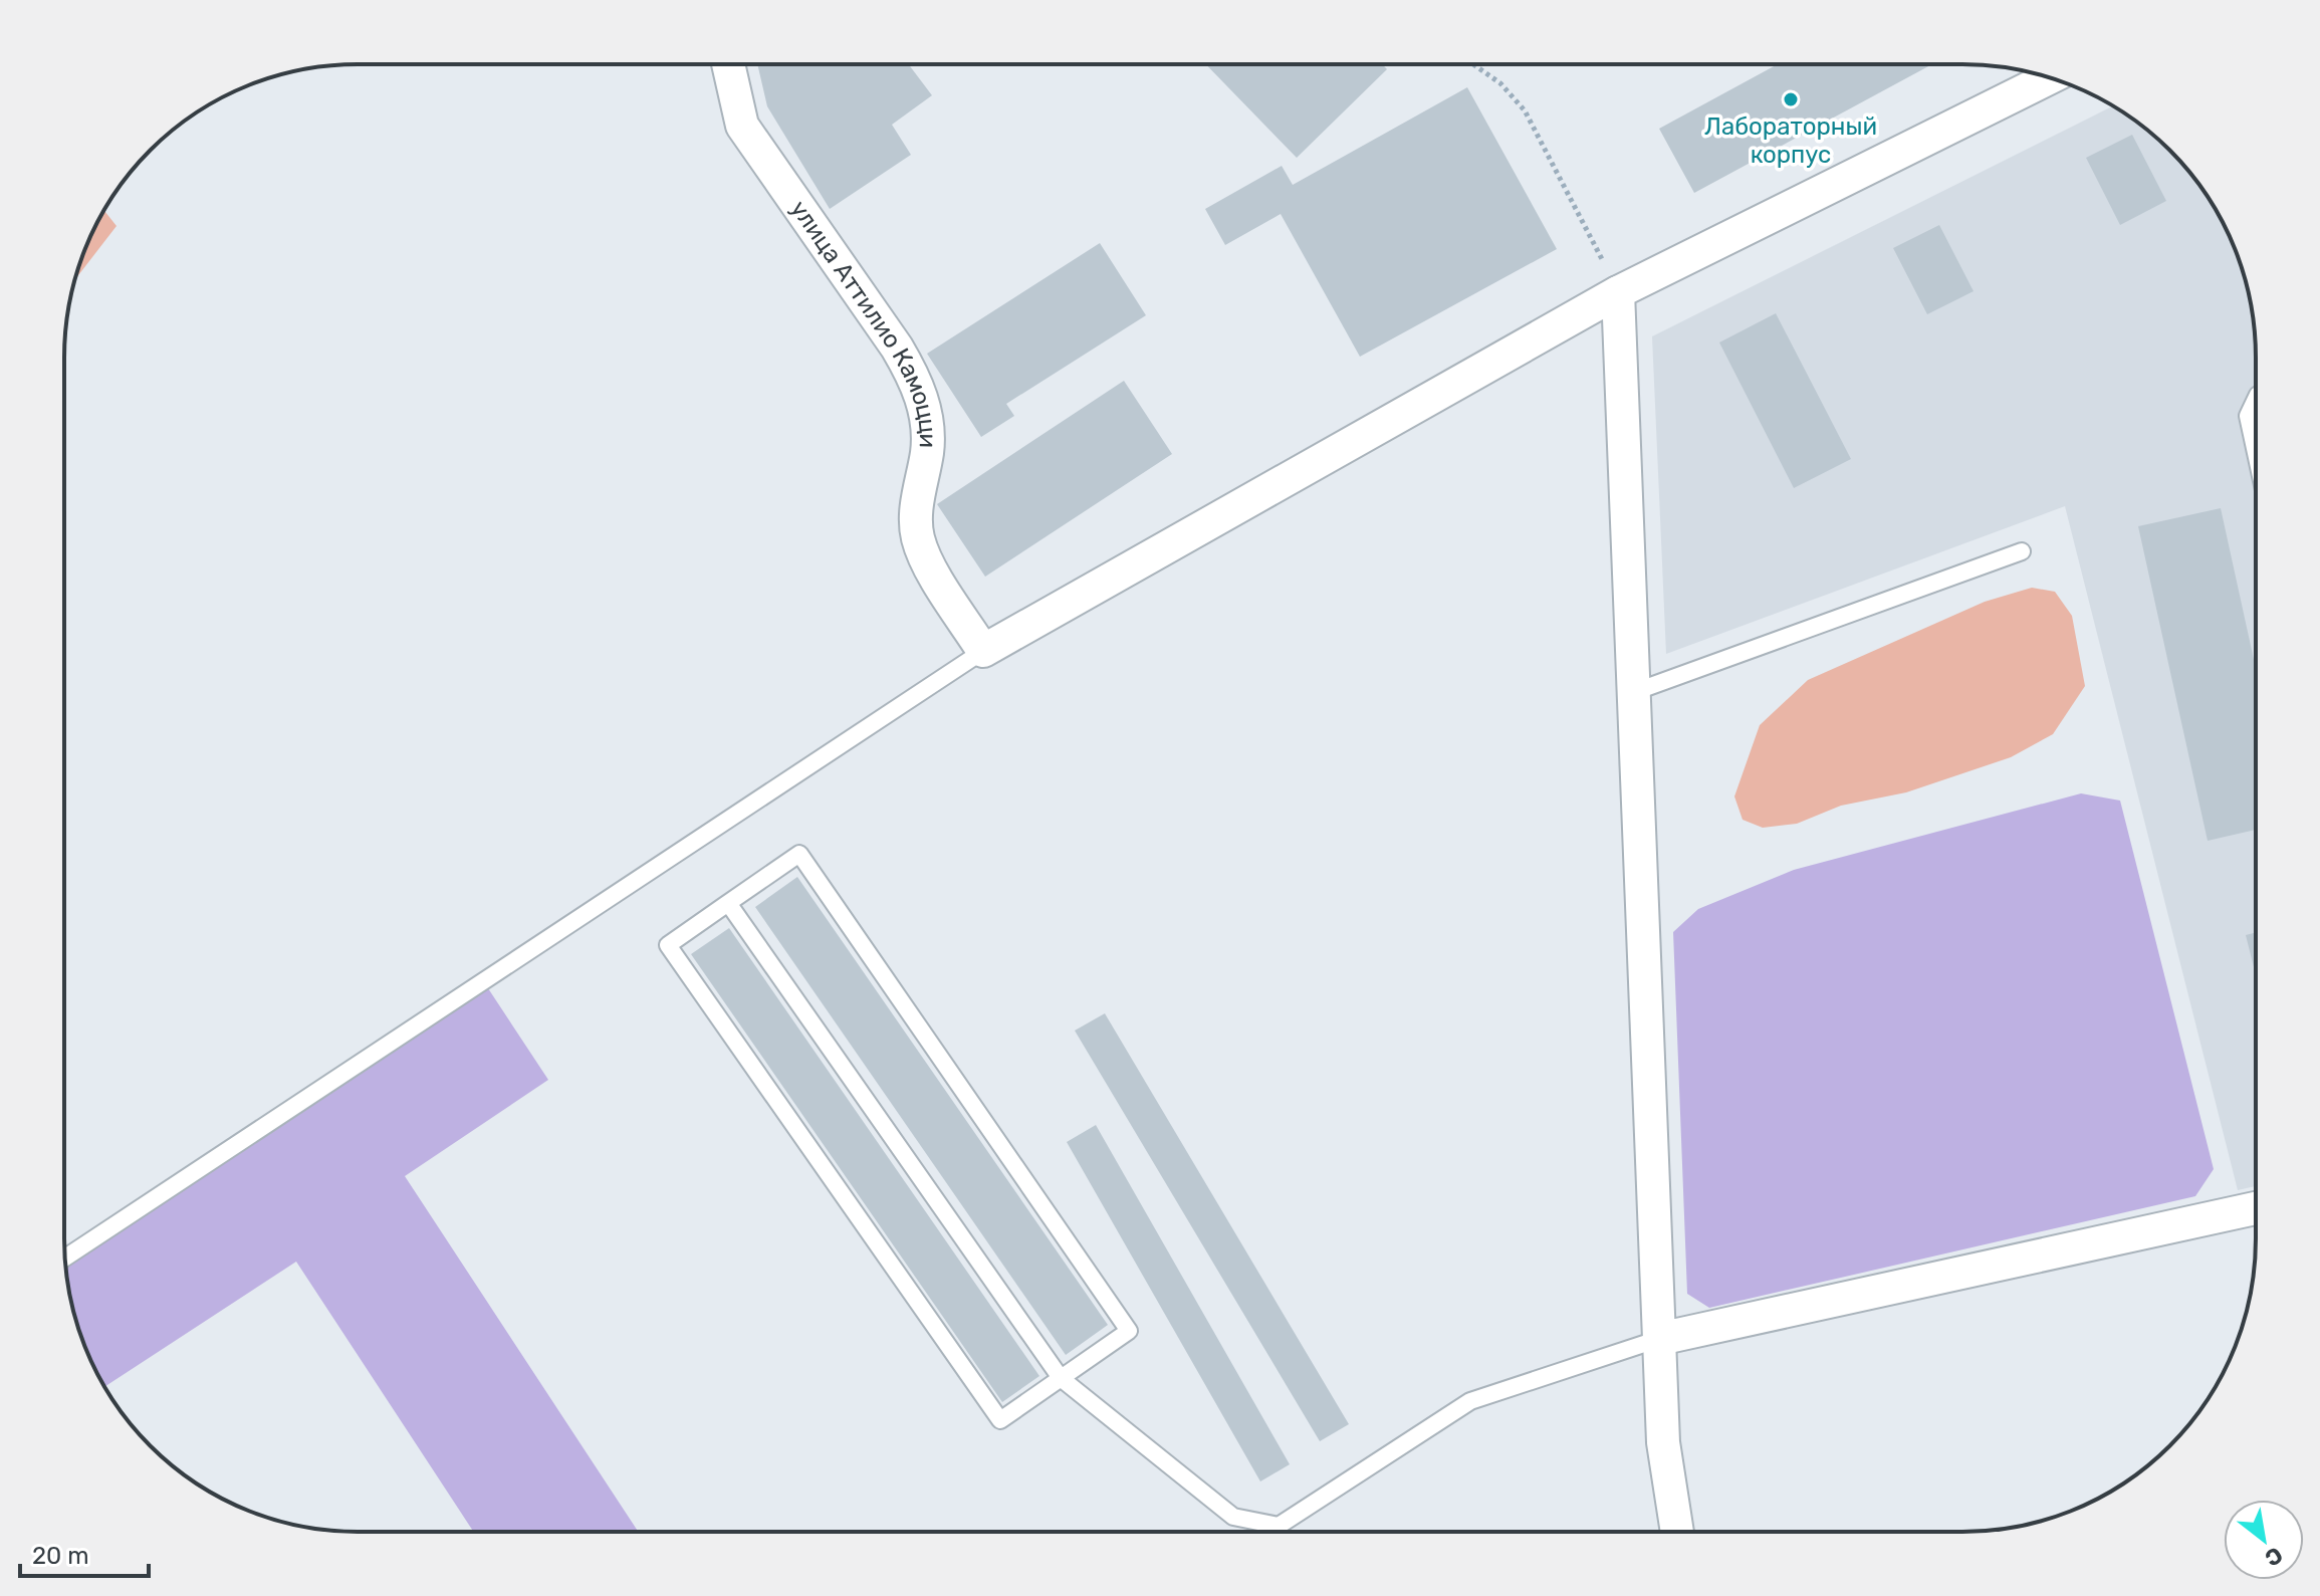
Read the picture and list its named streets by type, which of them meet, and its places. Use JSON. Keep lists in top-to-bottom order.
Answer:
{
  "streets": {
    "street": ["улица Аттилио Камоцци"]
  },
  "places": ["Лабораторный корпус"],
  "scale_bar": "20 m",
  "north": "bottom right"
}
